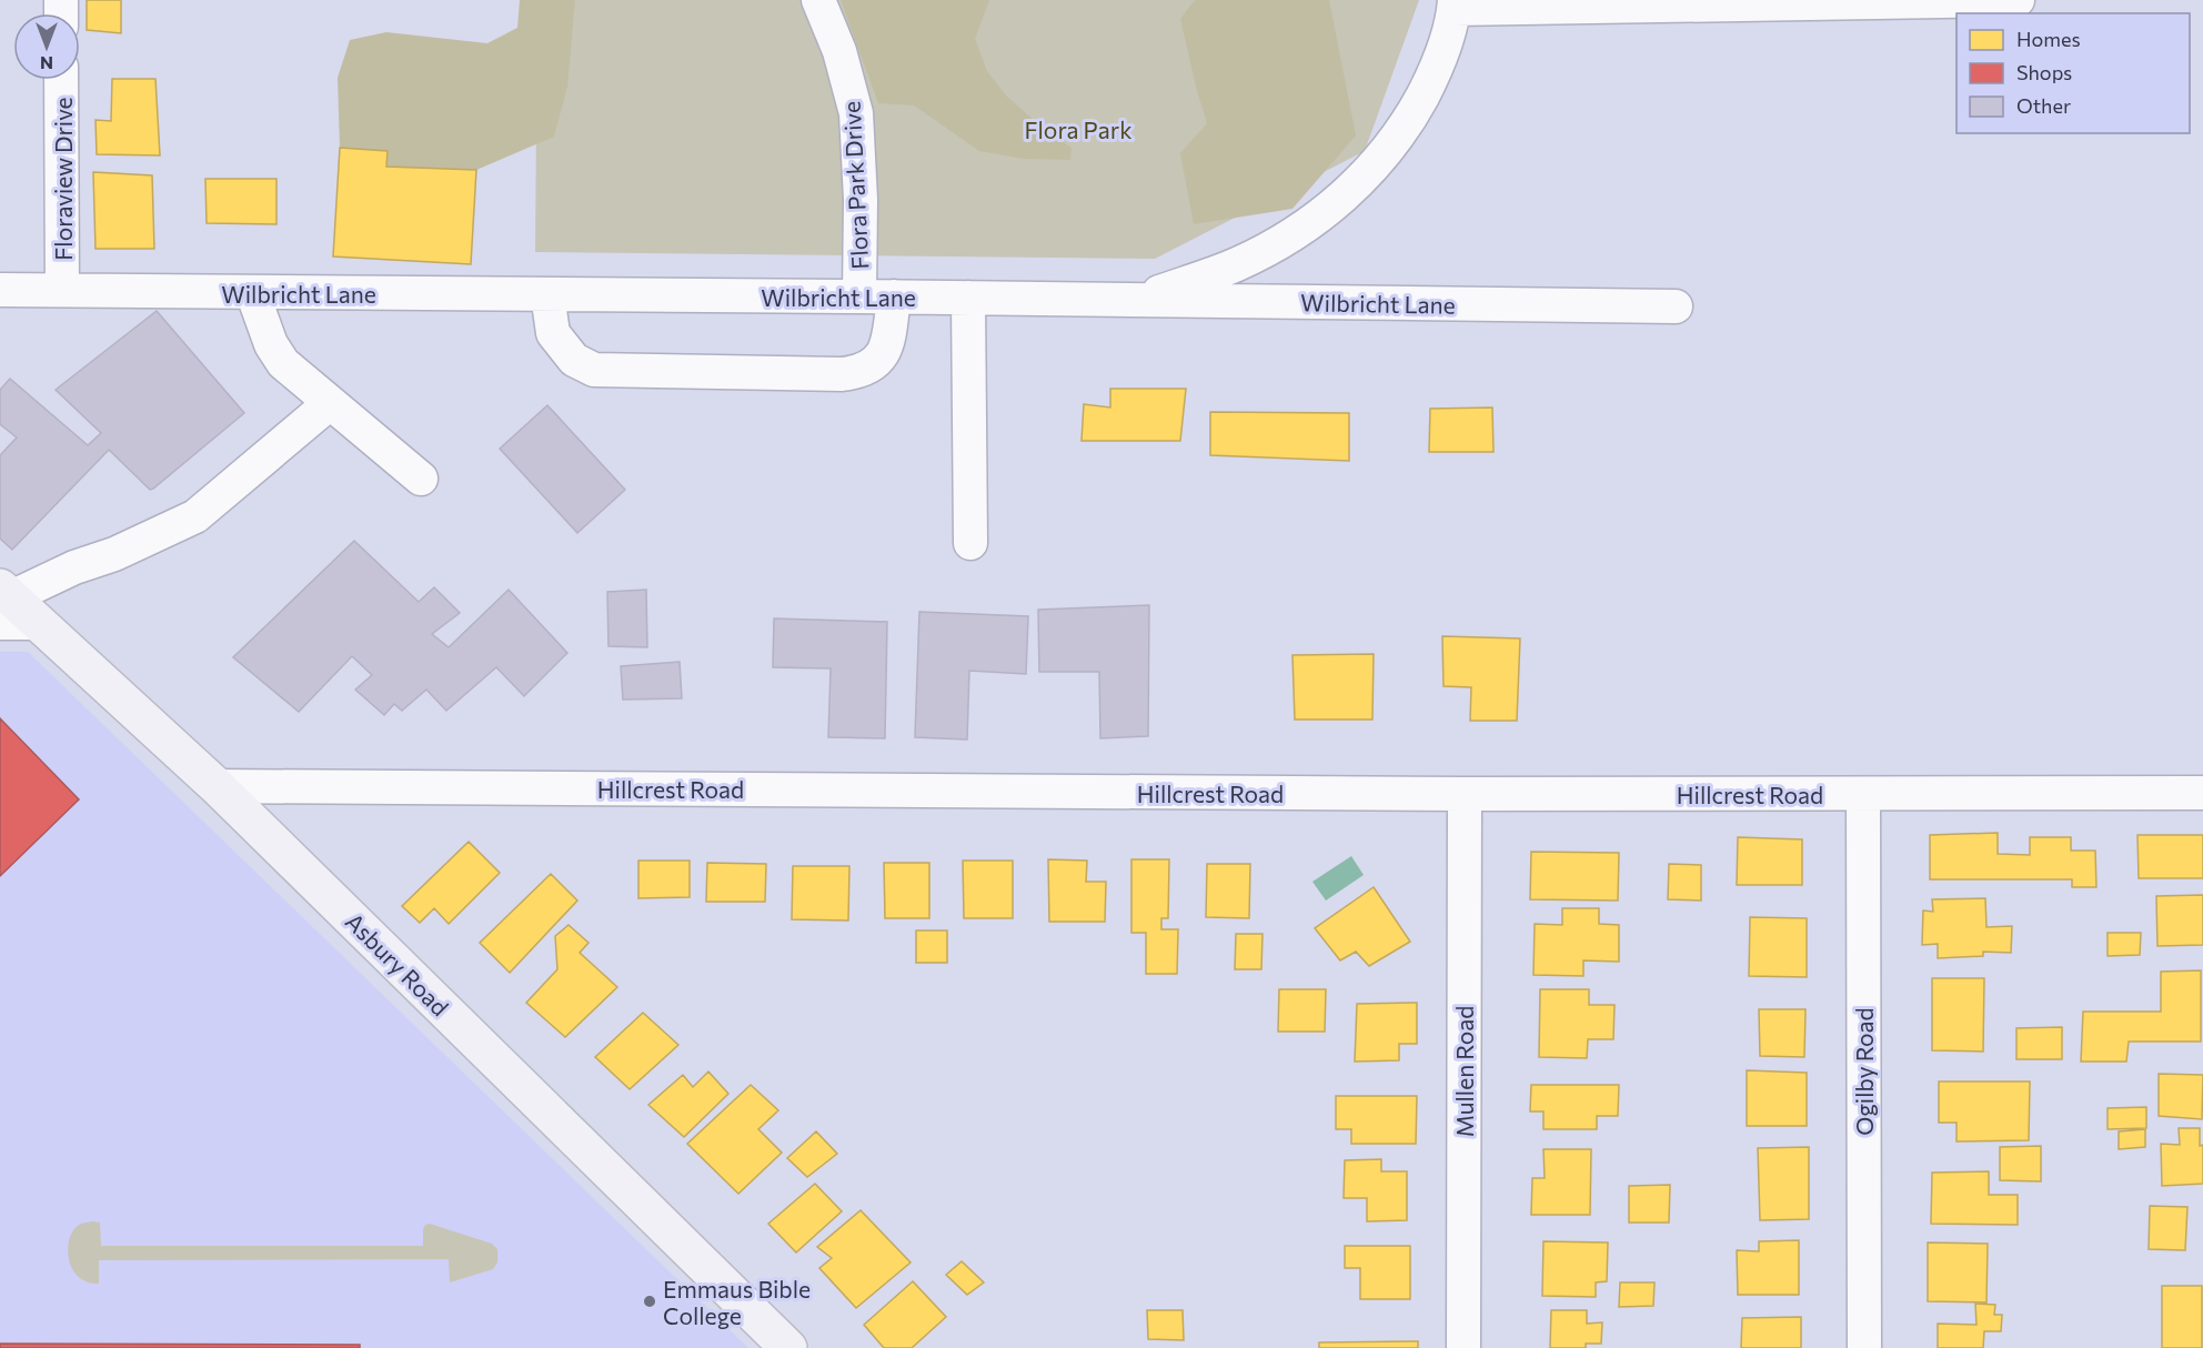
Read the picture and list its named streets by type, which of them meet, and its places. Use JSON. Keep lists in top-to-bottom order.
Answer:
{
  "streets": {
    "main road": ["Asbury Road"],
    "street": [
      "Floraview Drive",
      "Flora Park Drive",
      "Wilbricht Lane",
      "Hillcrest Road",
      "Mullen Road",
      "Ogilby Road"
    ]
  },
  "crossings": [
    ["Floraview Drive", "Wilbricht Lane"],
    ["Flora Park Drive", "Wilbricht Lane"],
    ["Hillcrest Road", "Asbury Road"],
    ["Hillcrest Road", "Mullen Road"],
    ["Hillcrest Road", "Ogilby Road"]
  ],
  "parks": ["Flora Park"],
  "places": ["Emmaus Bible College"],
  "legend": ["Homes", "Shops", "Other"],
  "north": "bottom"
}
